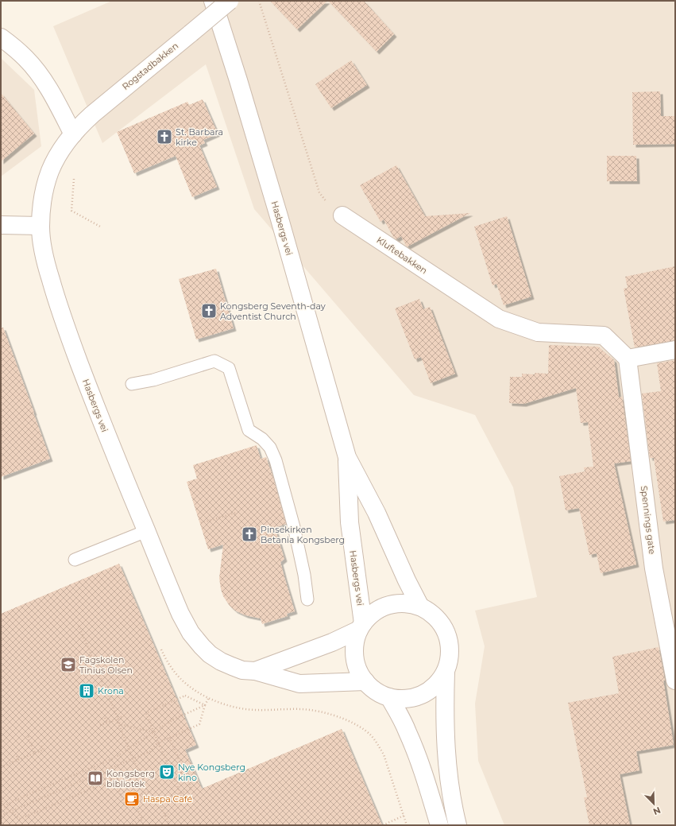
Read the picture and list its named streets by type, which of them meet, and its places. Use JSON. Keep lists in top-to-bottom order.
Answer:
{
  "streets": {
    "street": [
      "Rogstadbakken",
      "Hasbergs vei",
      "Kluftebakken",
      "Spennings gate"
    ]
  },
  "crossings": [
    ["Rogstadbakken", "Hasbergs vei"],
    ["Kluftebakken", "Spennings gate"]
  ],
  "places": {
    "church": ["St. Barbara kirke", "Kongsberg Seventh-day Adventist Church", "Pinsekirken Betania Kongsberg"],
    "school or university": ["Fagskolen Tinius Olsen"],
    "building": ["Krona"],
    "theatre": ["Nye Kongsberg kino"],
    "library": ["Kongsberg bibliotek"],
    "cafe": ["Haspa Café"]
  },
  "north": "bottom right"
}
